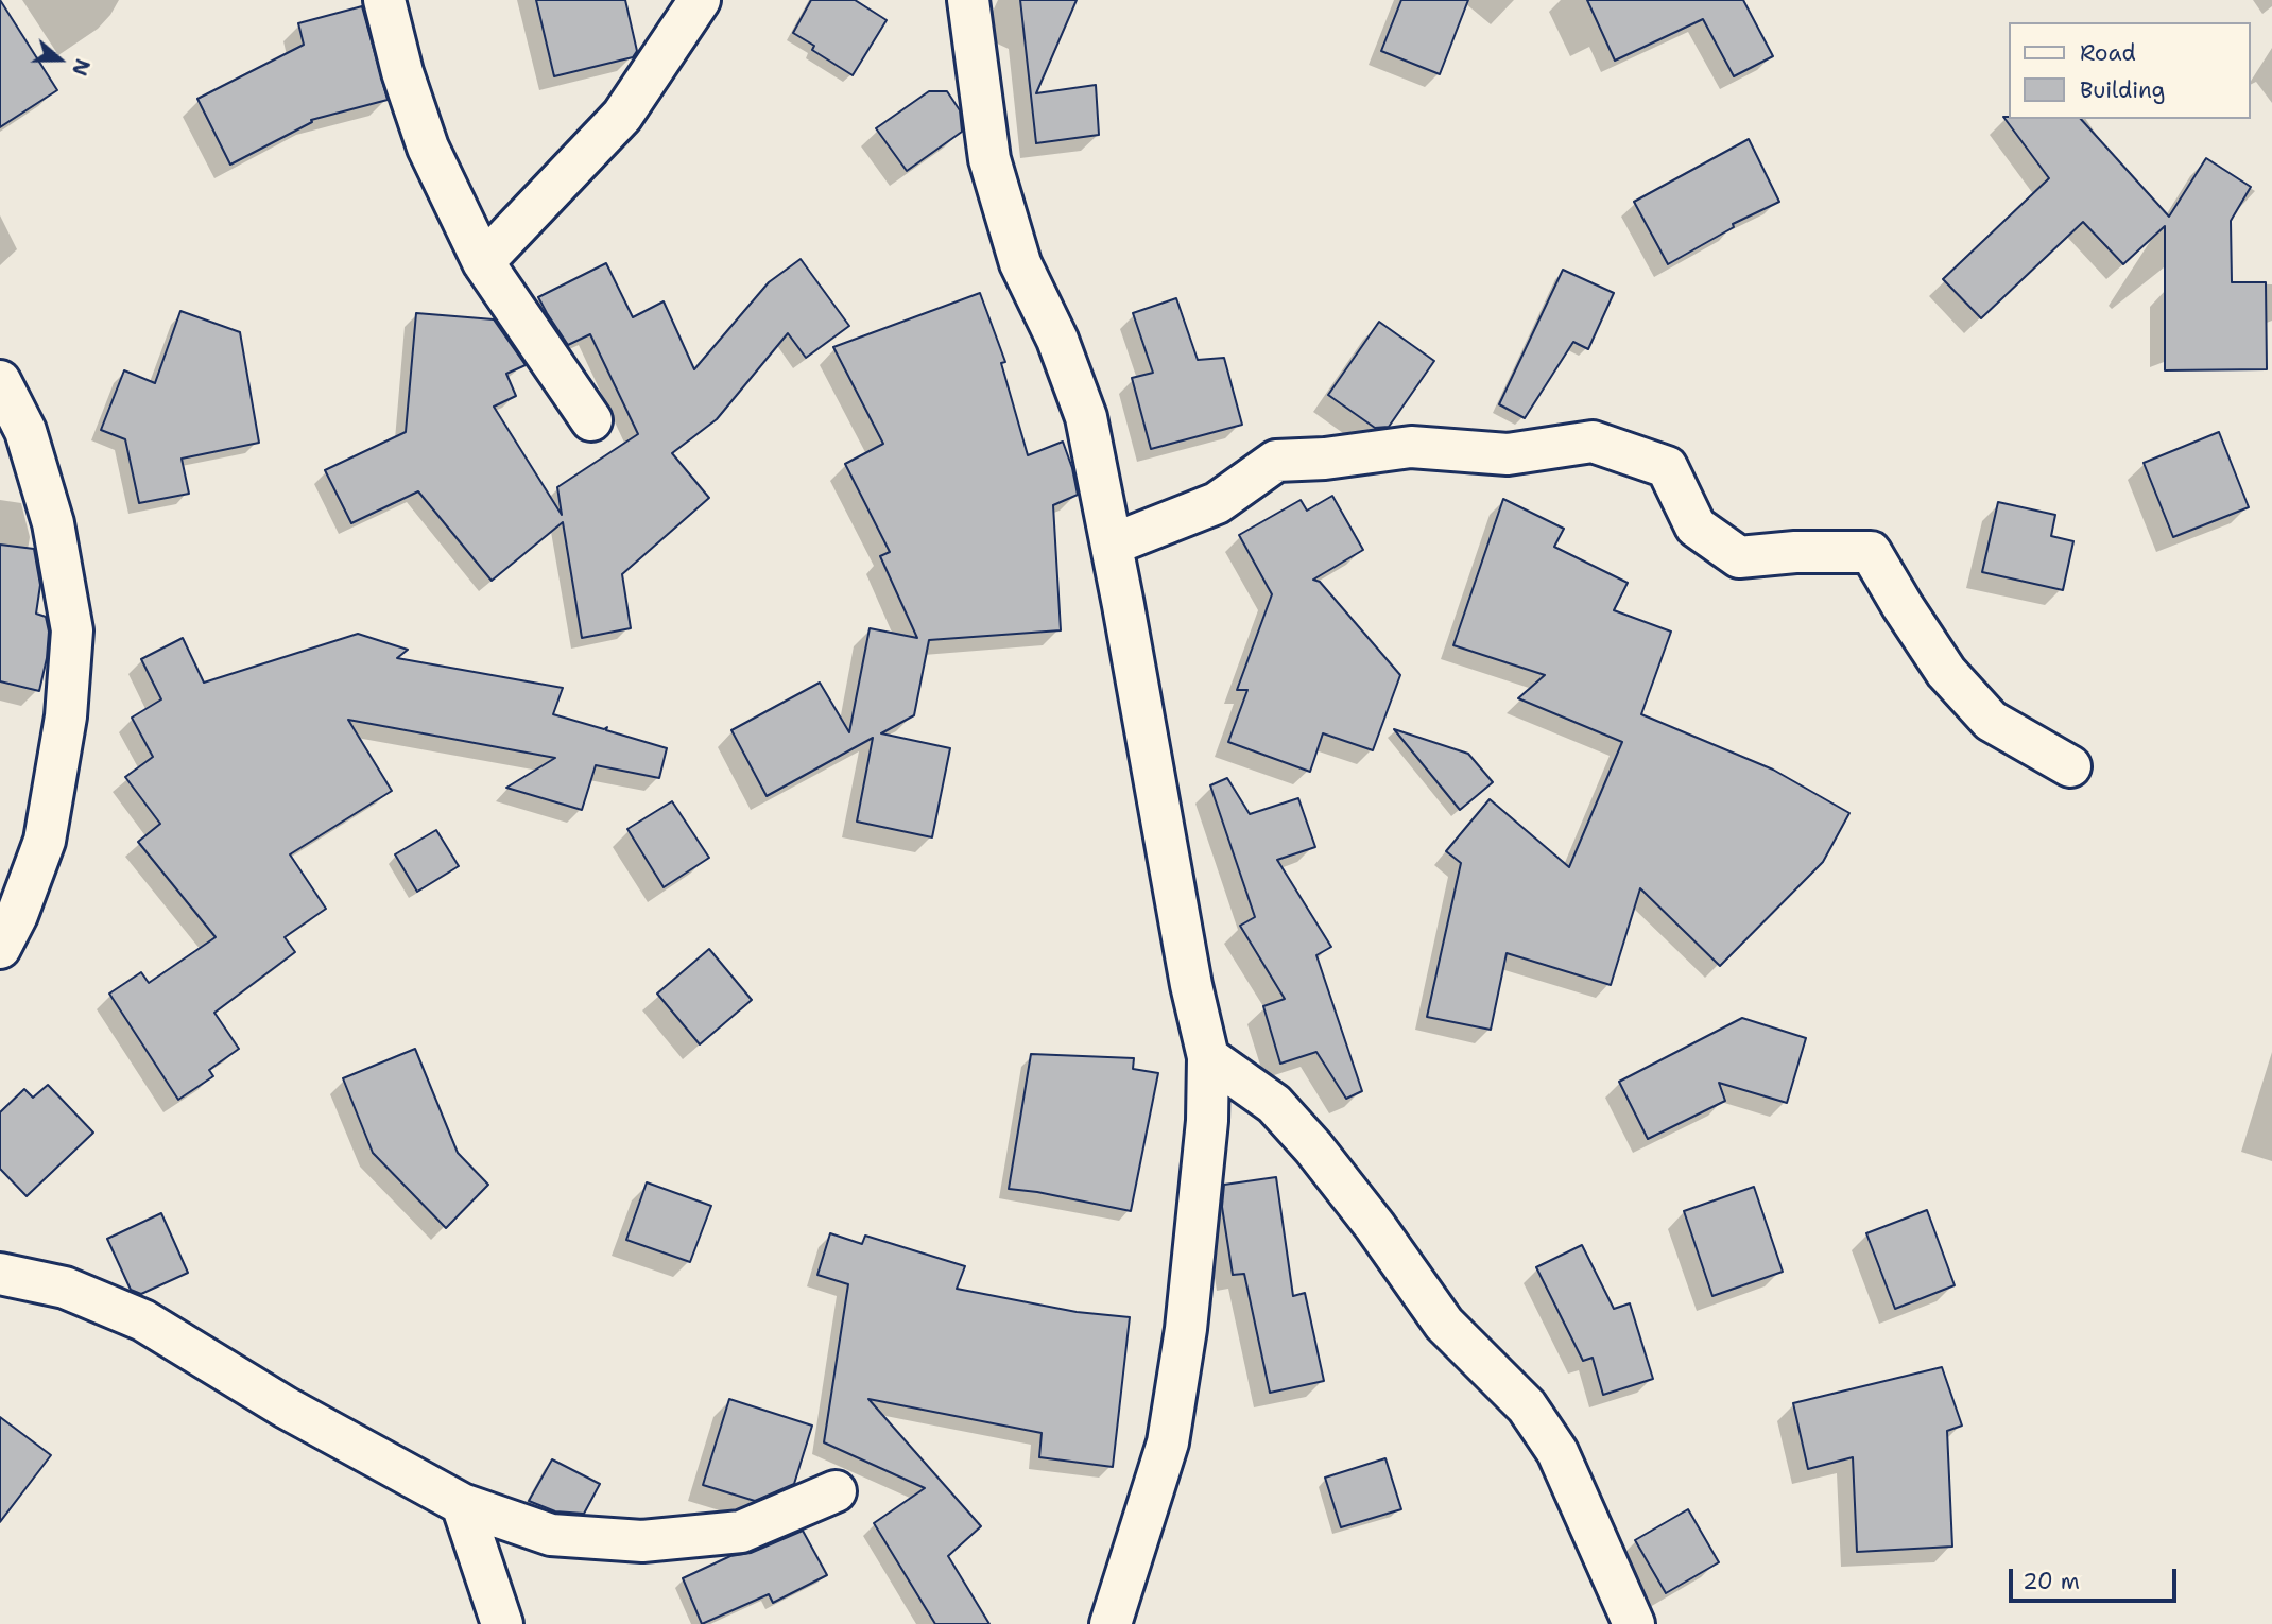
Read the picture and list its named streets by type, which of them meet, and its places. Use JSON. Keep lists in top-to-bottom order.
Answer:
{
  "legend": ["Road", "Building"],
  "scale_bar": "20 m",
  "north": "right"
}
